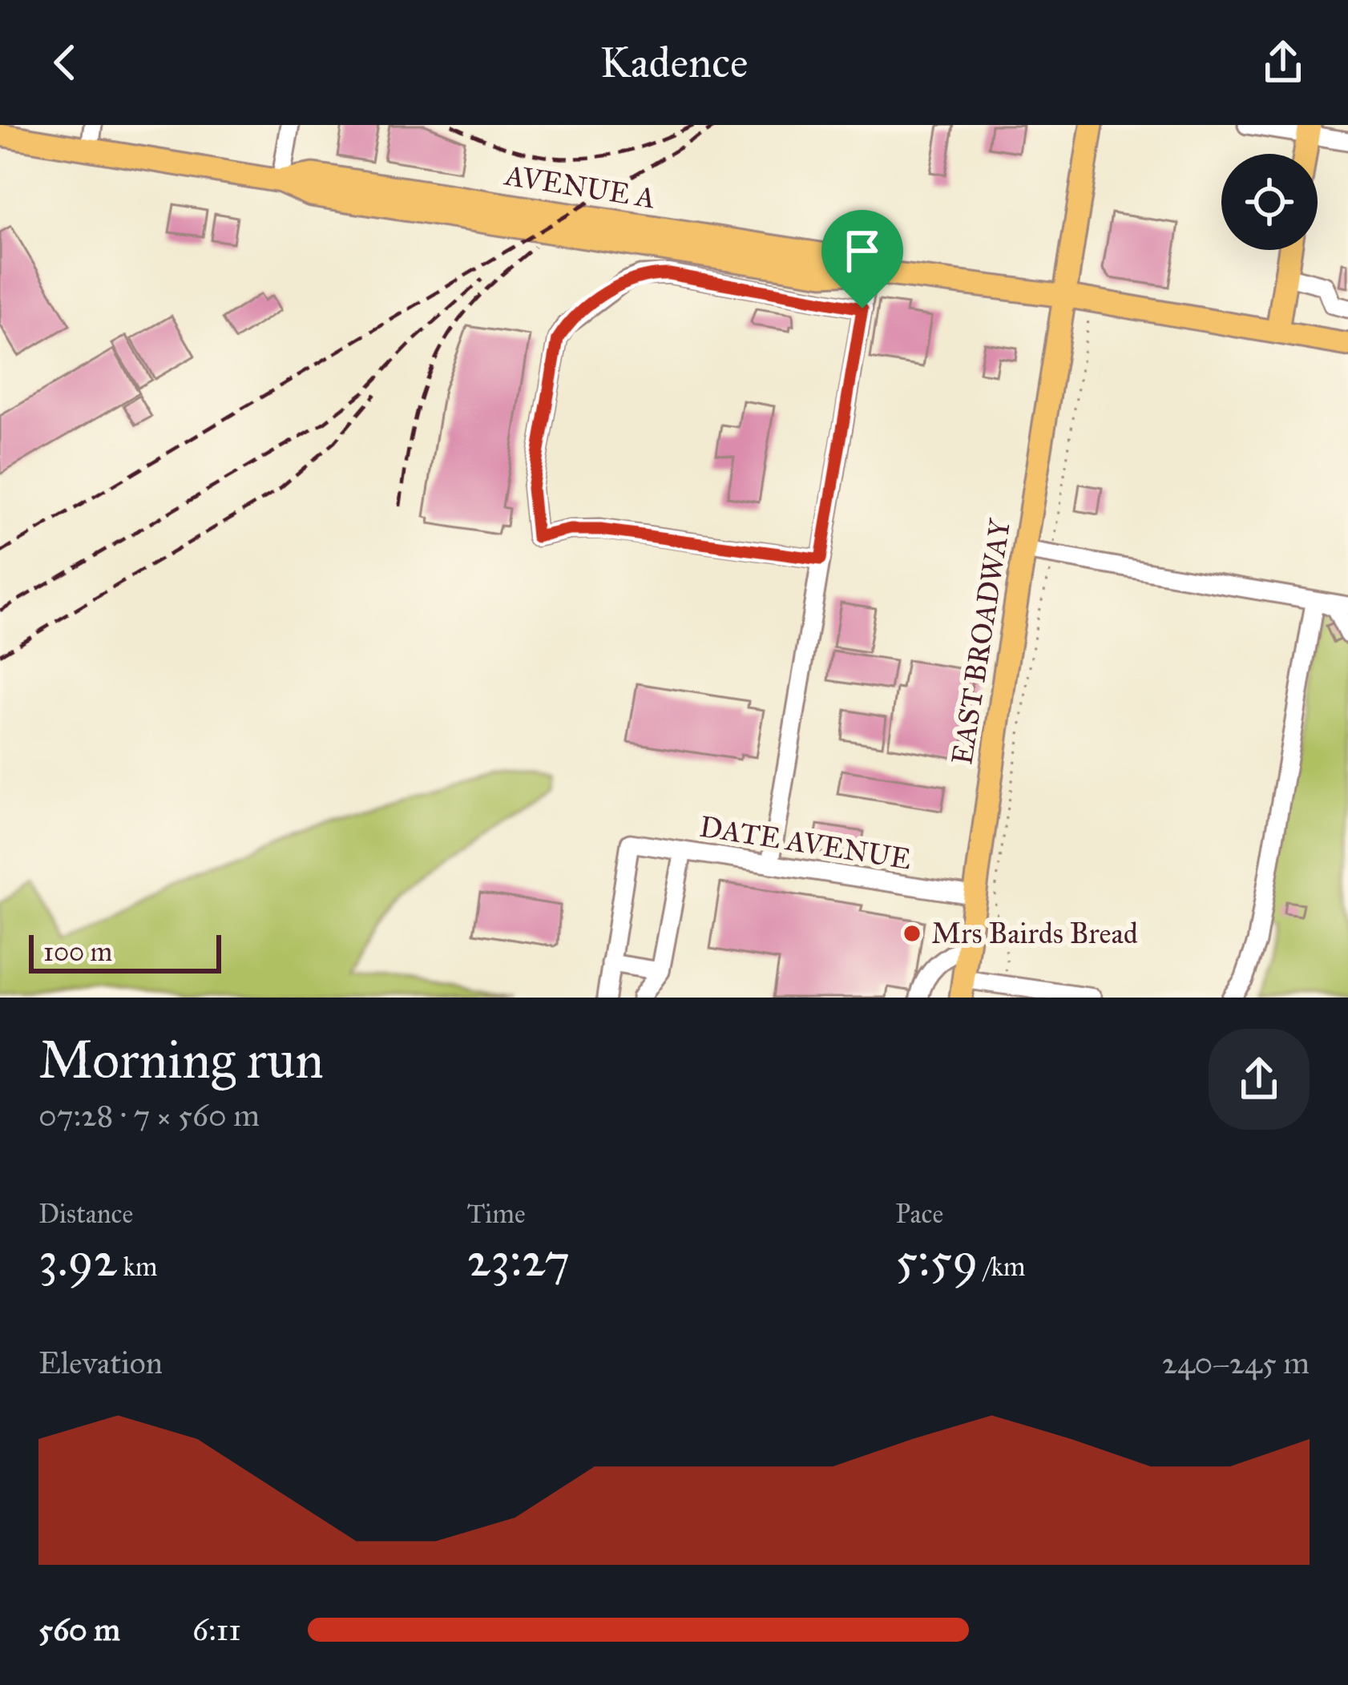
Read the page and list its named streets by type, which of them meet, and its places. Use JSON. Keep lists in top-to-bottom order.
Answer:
{
  "streets": {
    "main road": ["AVENUE A", "EAST BROADWAY"],
    "street": ["DATE AVENUE"]
  },
  "crossings": [
    ["AVENUE A", "EAST BROADWAY"],
    ["EAST BROADWAY", "DATE AVENUE"]
  ],
  "places": ["Mrs Bairds Bread"],
  "scale_bar": "100 m",
  "page": {
    "header": "Kadence",
    "scale": "100 m",
    "heading": ["Morning run", "07:28 · 7 × 560 m"],
    "stats": [
      ["Distance", "3.92 km"],
      ["Time", "23:27"],
      ["Pace", "5:59 /km"]
    ],
    "chart": ["Elevation", "240–245 m"],
    "list": [
      {
        "name": "560 m",
        "note": "6:11"
      }
    ]
  }
}
